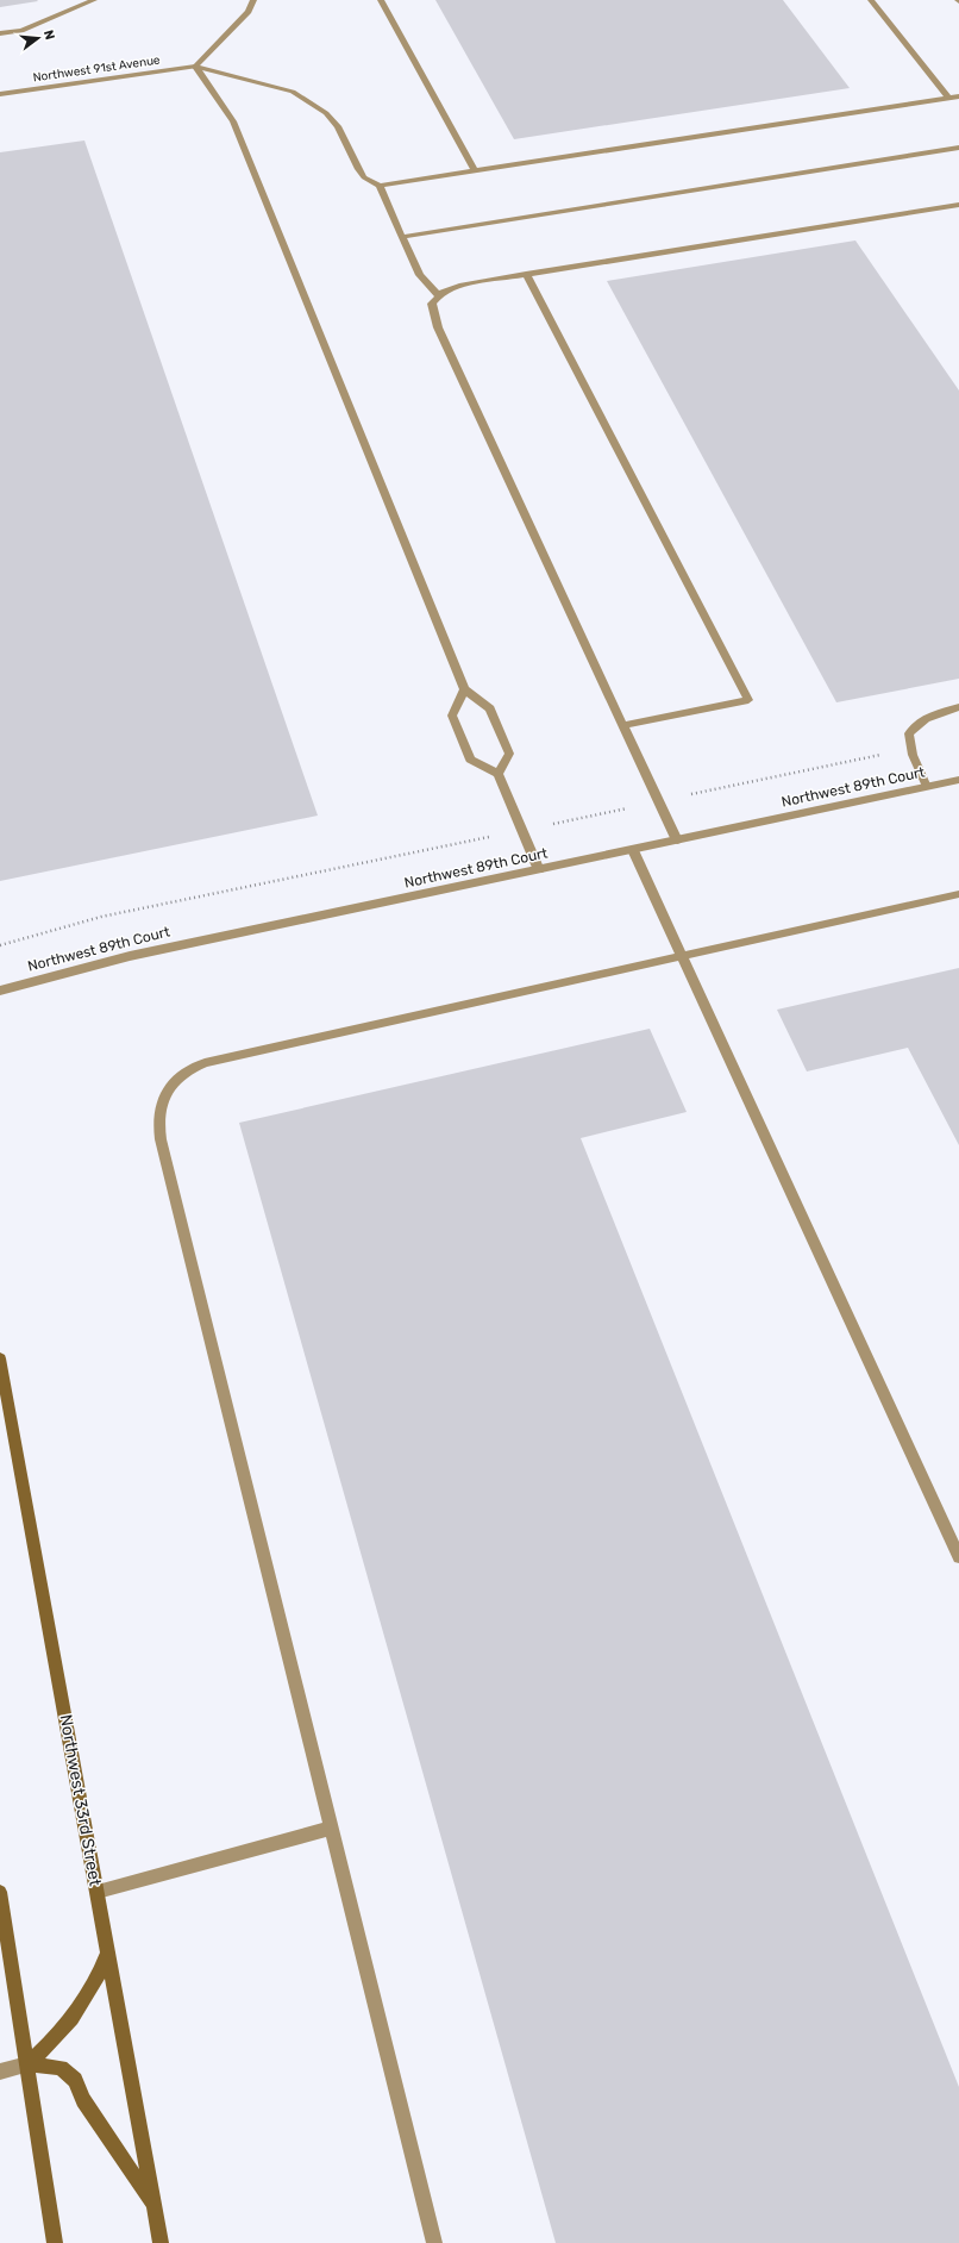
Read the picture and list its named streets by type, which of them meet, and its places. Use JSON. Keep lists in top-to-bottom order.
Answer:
{
  "streets": {
    "street": ["Northwest 91st Avenue", "Northwest 89th Court", "Northwest 33rd Street"]
  },
  "north": "right"
}
